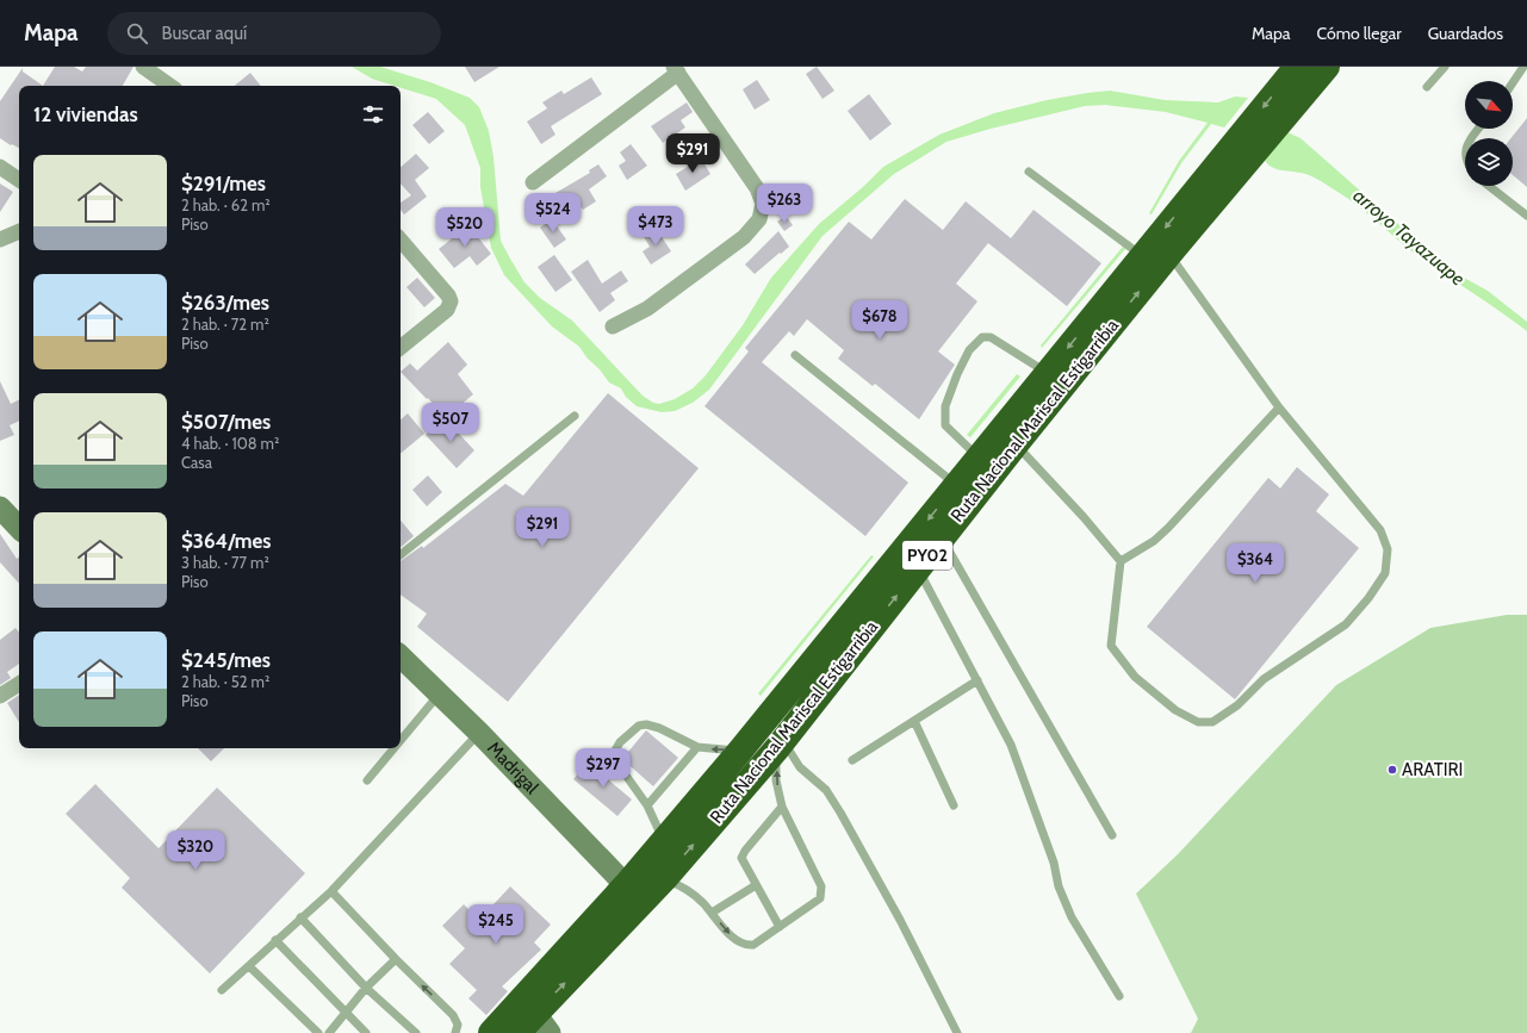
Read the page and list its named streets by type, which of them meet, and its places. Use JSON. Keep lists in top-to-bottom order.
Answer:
{
  "streets": {
    "highway": ["Ruta Nacional Mariscal Estigarribia", "PY02"],
    "street": ["Madrigal"]
  },
  "crossings": [
    ["Ruta Nacional Mariscal Estigarribia", "Madrigal"]
  ],
  "water": ["arroyo Tayazuape"],
  "places": ["ARATIRI"],
  "north": "bottom right",
  "page": {
    "header": "Mapa",
    "search": "Buscar aquí",
    "nav": ["Mapa", "Cómo llegar", "Guardados"],
    "heading": "12 viviendas",
    "price": [
      "$291",
      "$263",
      "$524",
      "$473",
      "$520",
      "$678",
      "$507",
      "$291",
      "$364",
      "$297",
      "$320",
      "$245"
    ],
    "list": [
      {
        "name": "$291/mes",
        "note": "2 hab. · 62 m² · Piso"
      },
      {
        "name": "$263/mes",
        "note": "2 hab. · 72 m² · Piso"
      },
      {
        "name": "$507/mes",
        "note": "4 hab. · 108 m² · Casa"
      },
      {
        "name": "$364/mes",
        "note": "3 hab. · 77 m² · Piso"
      },
      {
        "name": "$245/mes",
        "note": "2 hab. · 52 m² · Piso"
      }
    ]
  }
}
